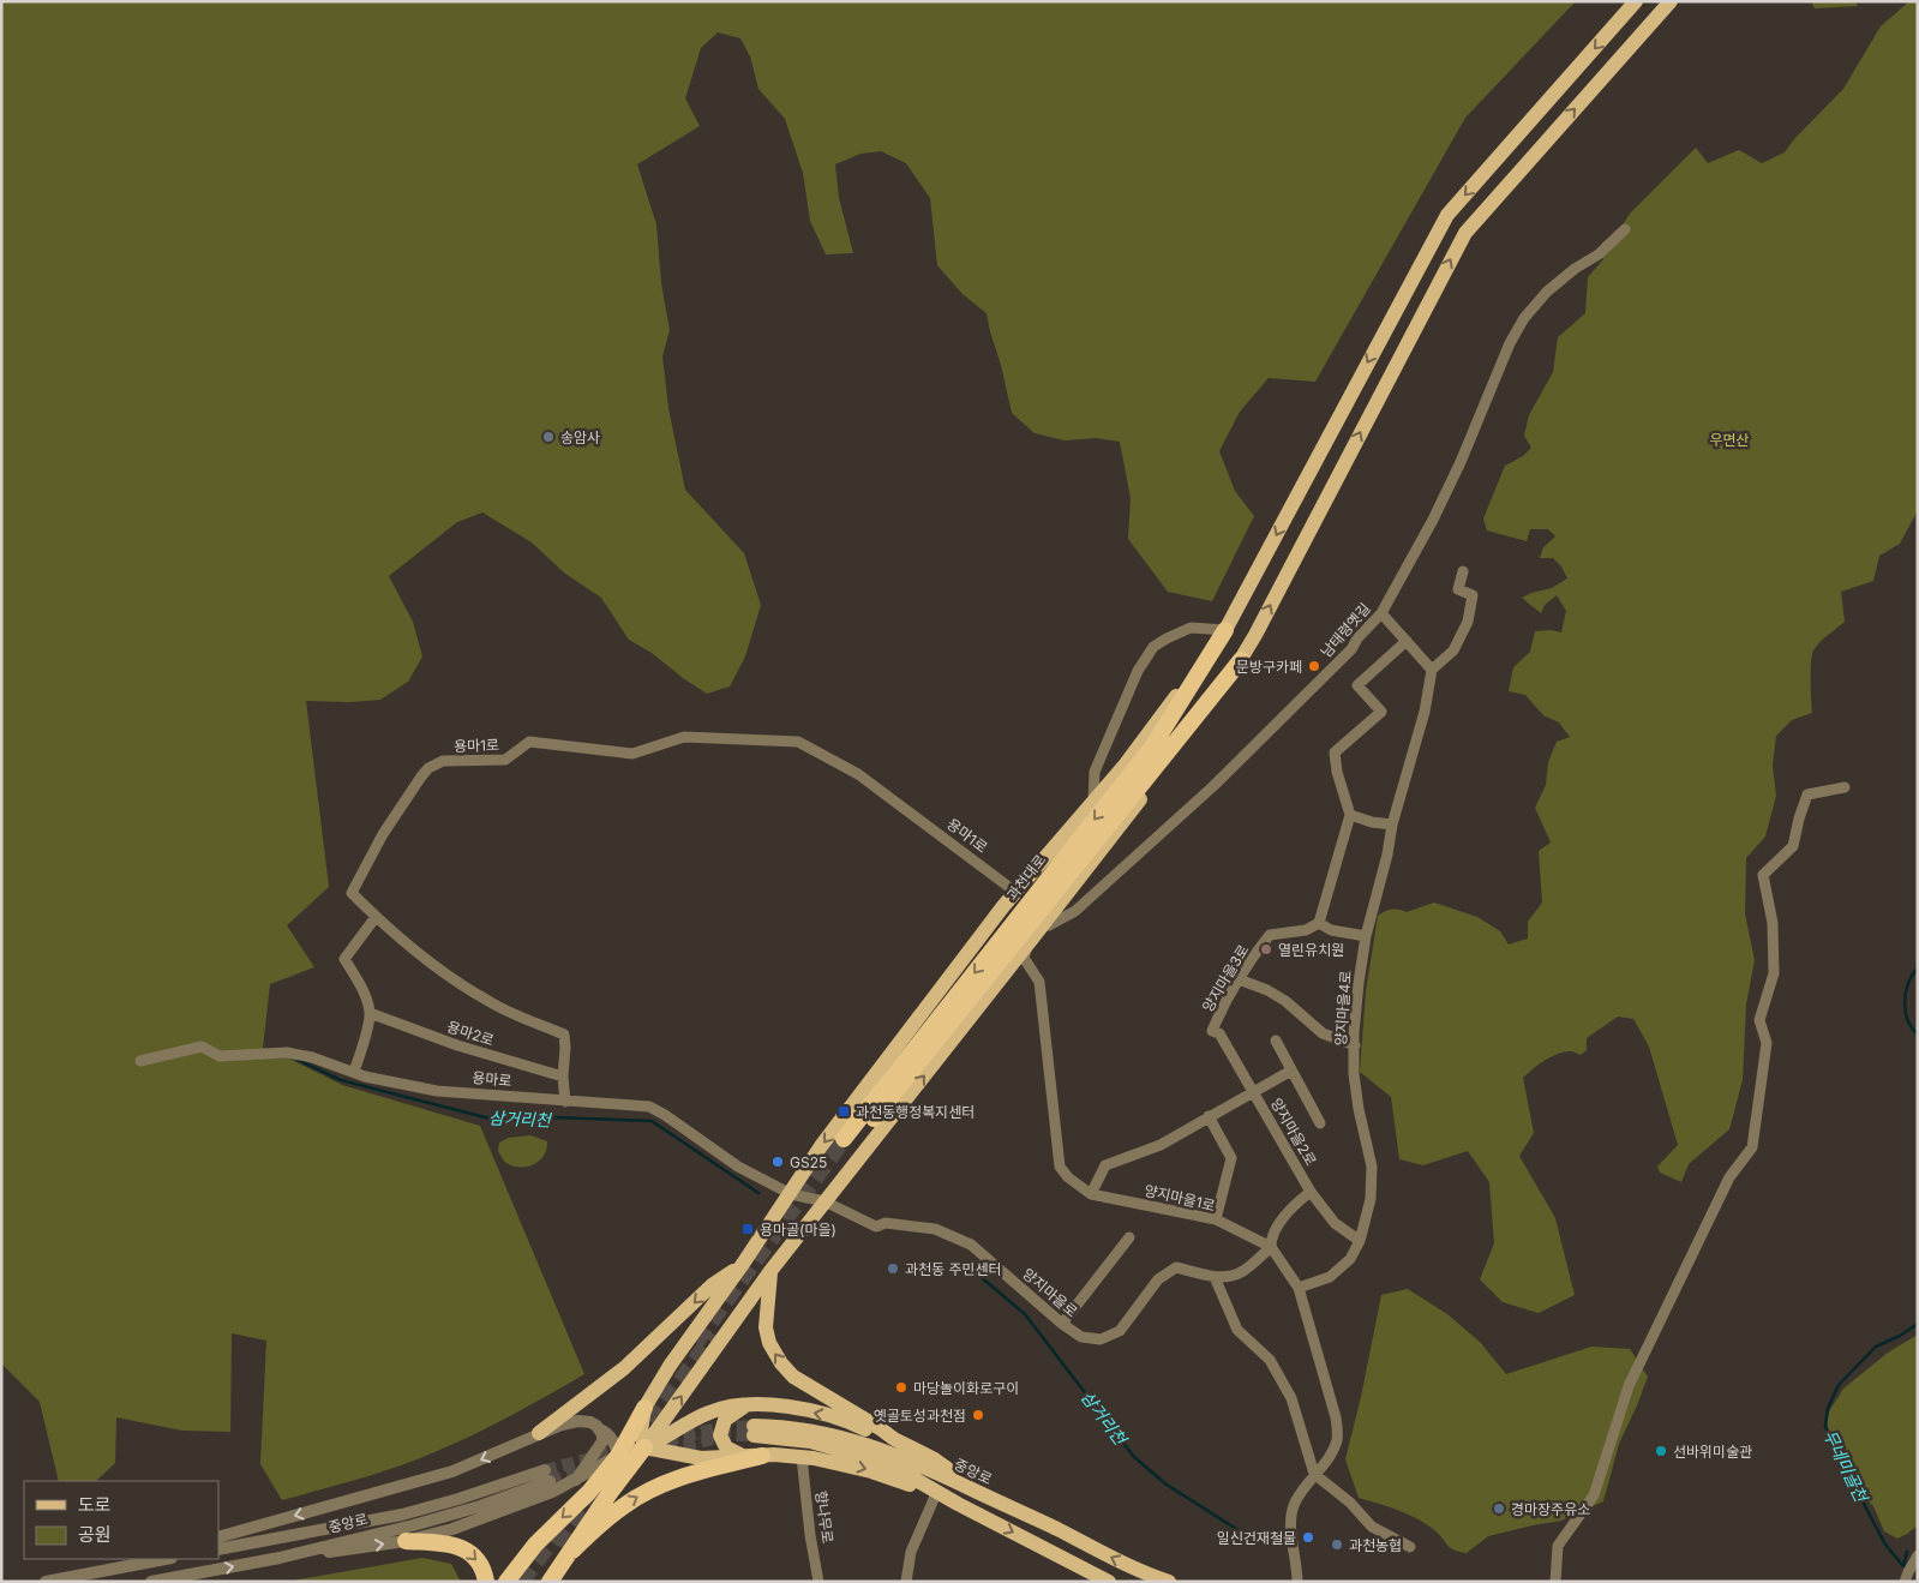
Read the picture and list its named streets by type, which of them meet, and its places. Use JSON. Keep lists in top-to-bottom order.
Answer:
{
  "streets": {
    "highway": ["과천대로"],
    "main road": ["중앙로"],
    "street": [
      "남태령옛길",
      "용마1로",
      "양지마을3로",
      "양지마을4로",
      "용마2로",
      "용마로",
      "양지마을2로",
      "양지마을1로",
      "양지마을로",
      "향나무로"
    ]
  },
  "crossings": [
    ["용마1로", "용마2로"],
    ["용마1로", "용마로"],
    ["양지마을3로", "양지마을2로"],
    ["양지마을4로", "양지마을2로"],
    ["양지마을4로", "양지마을1로"],
    ["용마로", "양지마을로"],
    ["양지마을1로", "양지마을로"]
  ],
  "water": ["삼거리천", "무네미골천"],
  "parks": ["우면산"],
  "places": {
    "other": [
      "송암사",
      "문방구카페",
      "열린유치원",
      "GS25",
      "과천동 주민센터",
      "마당놀이화로구이",
      "옛골토성과천점",
      "선바위미술관",
      "경마장주유소",
      "일신건재철물",
      "과천농협"
    ],
    "transit": ["과천동행정복지센터", "용마골(마을)"]
  },
  "legend": ["도로", "공원"]
}
